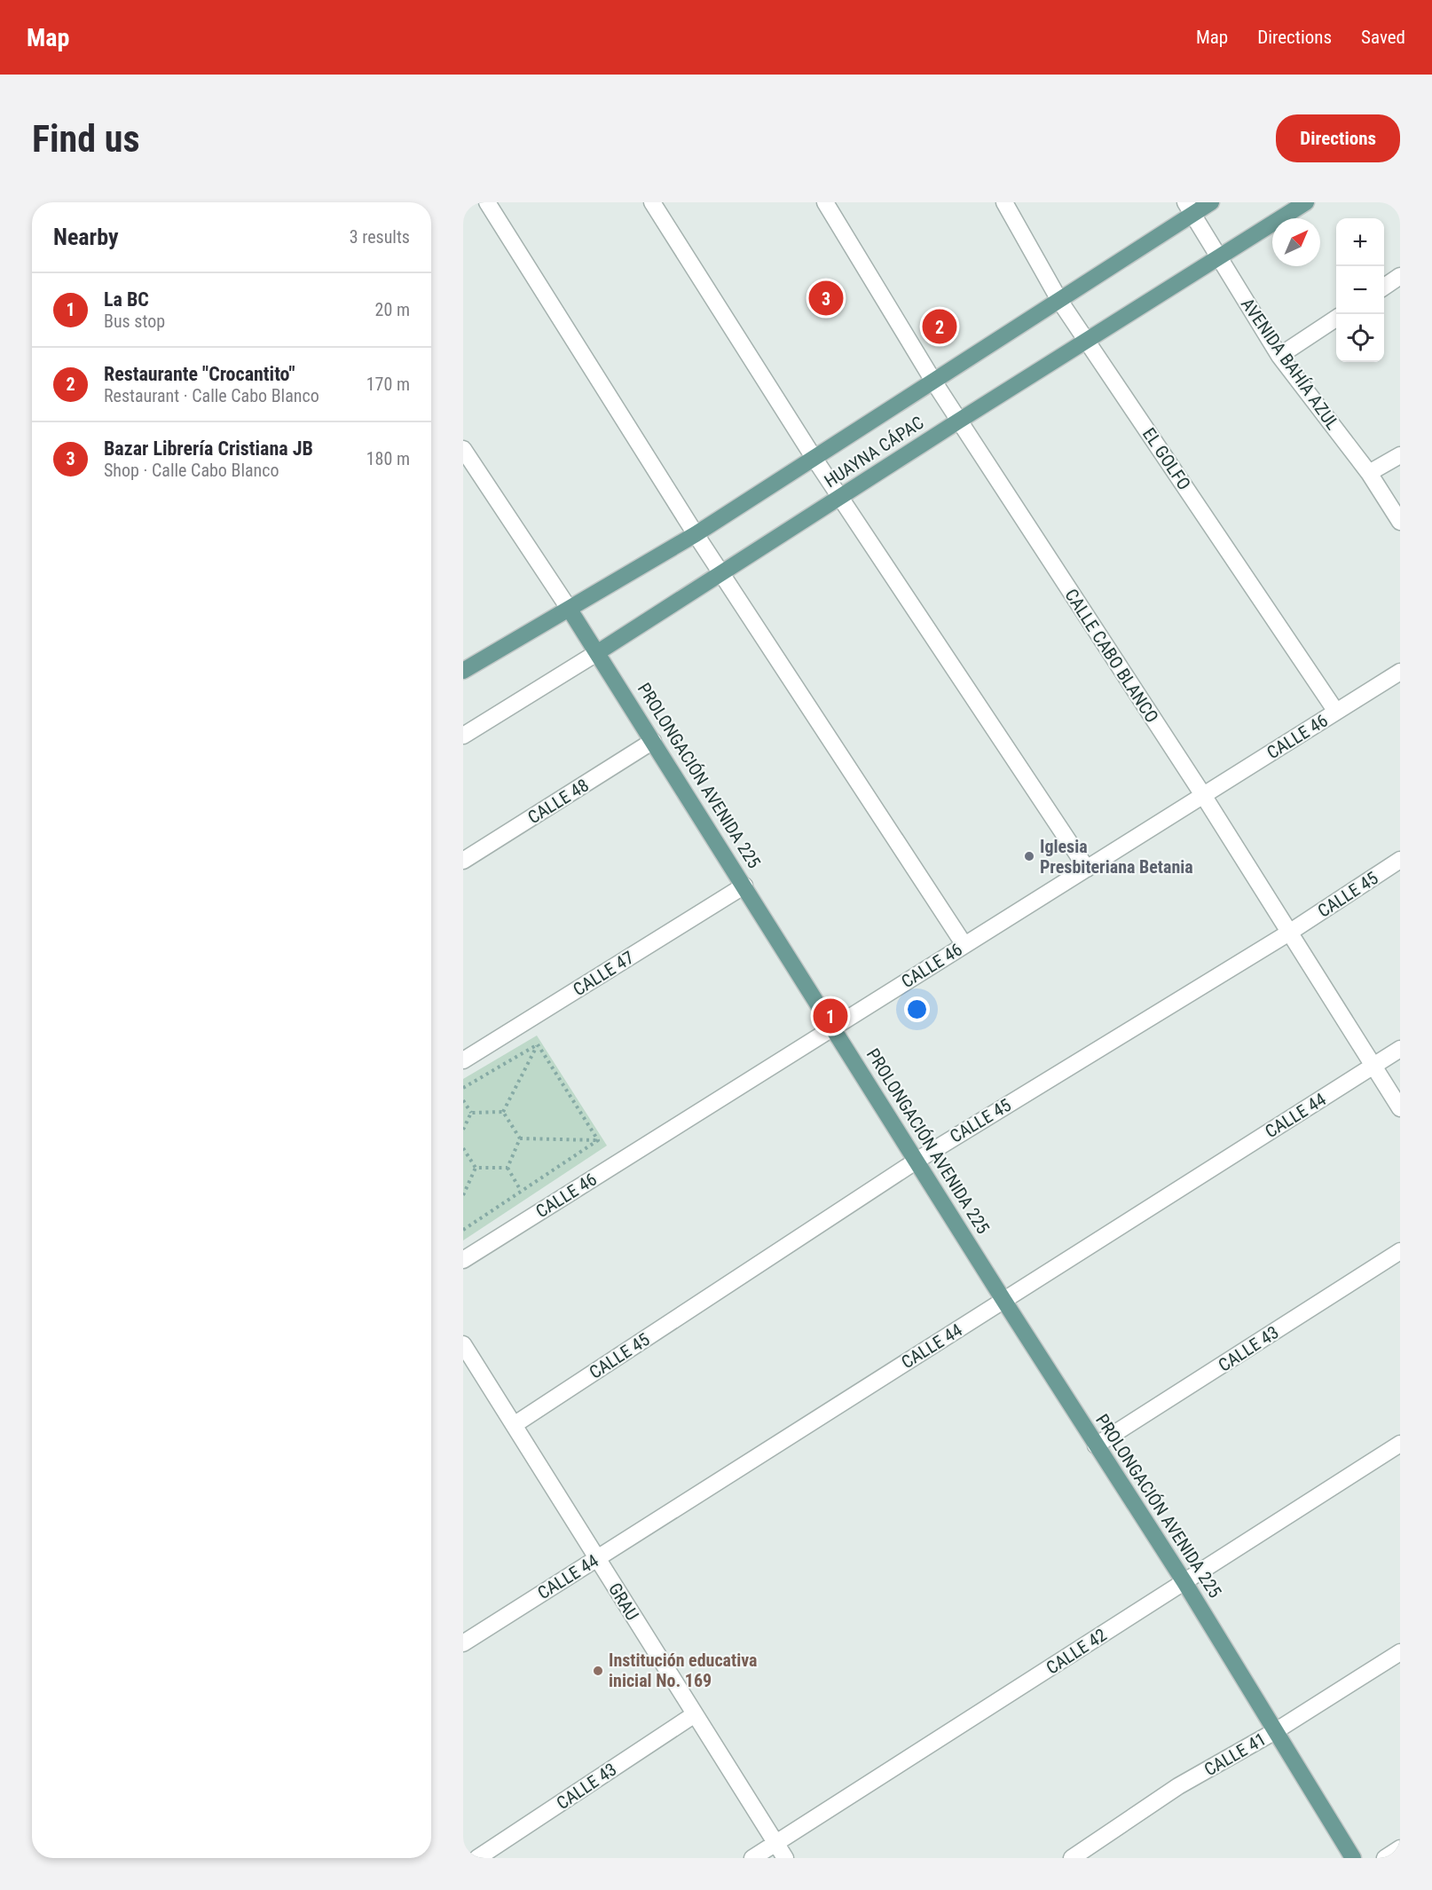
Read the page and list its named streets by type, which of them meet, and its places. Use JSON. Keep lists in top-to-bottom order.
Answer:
{
  "streets": {
    "main road": ["HUAYNA CÁPAC", "PROLONGACIÓN AVENIDA 225"],
    "street": [
      "AVENIDA BAHÍA AZUL",
      "EL GOLFO",
      "CALLE CABO BLANCO",
      "CALLE 46",
      "CALLE 48",
      "CALLE 45",
      "CALLE 47",
      "CALLE 44",
      "CALLE 43",
      "GRAU",
      "CALLE 42",
      "CALLE 41"
    ]
  },
  "crossings": [
    ["AVENIDA BAHÍA AZUL", "HUAYNA CÁPAC"],
    ["HUAYNA CÁPAC", "EL GOLFO"],
    ["HUAYNA CÁPAC", "CALLE CABO BLANCO"],
    ["HUAYNA CÁPAC", "PROLONGACIÓN AVENIDA 225"],
    ["EL GOLFO", "CALLE 46"],
    ["CALLE CABO BLANCO", "CALLE 46"],
    ["CALLE CABO BLANCO", "CALLE 45"],
    ["CALLE CABO BLANCO", "CALLE 44"],
    ["CALLE 46", "PROLONGACIÓN AVENIDA 225"],
    ["PROLONGACIÓN AVENIDA 225", "CALLE 48"],
    ["PROLONGACIÓN AVENIDA 225", "CALLE 45"],
    ["PROLONGACIÓN AVENIDA 225", "CALLE 47"],
    ["PROLONGACIÓN AVENIDA 225", "CALLE 44"],
    ["PROLONGACIÓN AVENIDA 225", "CALLE 43"],
    ["PROLONGACIÓN AVENIDA 225", "CALLE 42"],
    ["PROLONGACIÓN AVENIDA 225", "CALLE 41"],
    ["CALLE 45", "GRAU"],
    ["CALLE 44", "GRAU"],
    ["CALLE 43", "GRAU"],
    ["GRAU", "CALLE 42"]
  ],
  "places": ["Iglesia Presbiteriana Betania", "Institución educativa inicial No. 169"],
  "north": "top right",
  "page": {
    "header": "Map",
    "nav": ["Map", "Directions", "Saved"],
    "buttons": "Directions",
    "title": "Find us",
    "heading": ["Nearby", "3 results"],
    "map_buttons": ["+", "−"],
    "list": [
      {
        "mark": "1",
        "name": "La BC",
        "note": "Bus stop",
        "value": "20 m"
      },
      {
        "mark": "2",
        "name": "Restaurante \"Crocantito\"",
        "note": "Restaurant · Calle Cabo Blanco",
        "value": "170 m"
      },
      {
        "mark": "3",
        "name": "Bazar Librería Cristiana JB",
        "note": "Shop · Calle Cabo Blanco",
        "value": "180 m"
      }
    ],
    "pins": ["3", "2", "1"]
  }
}
